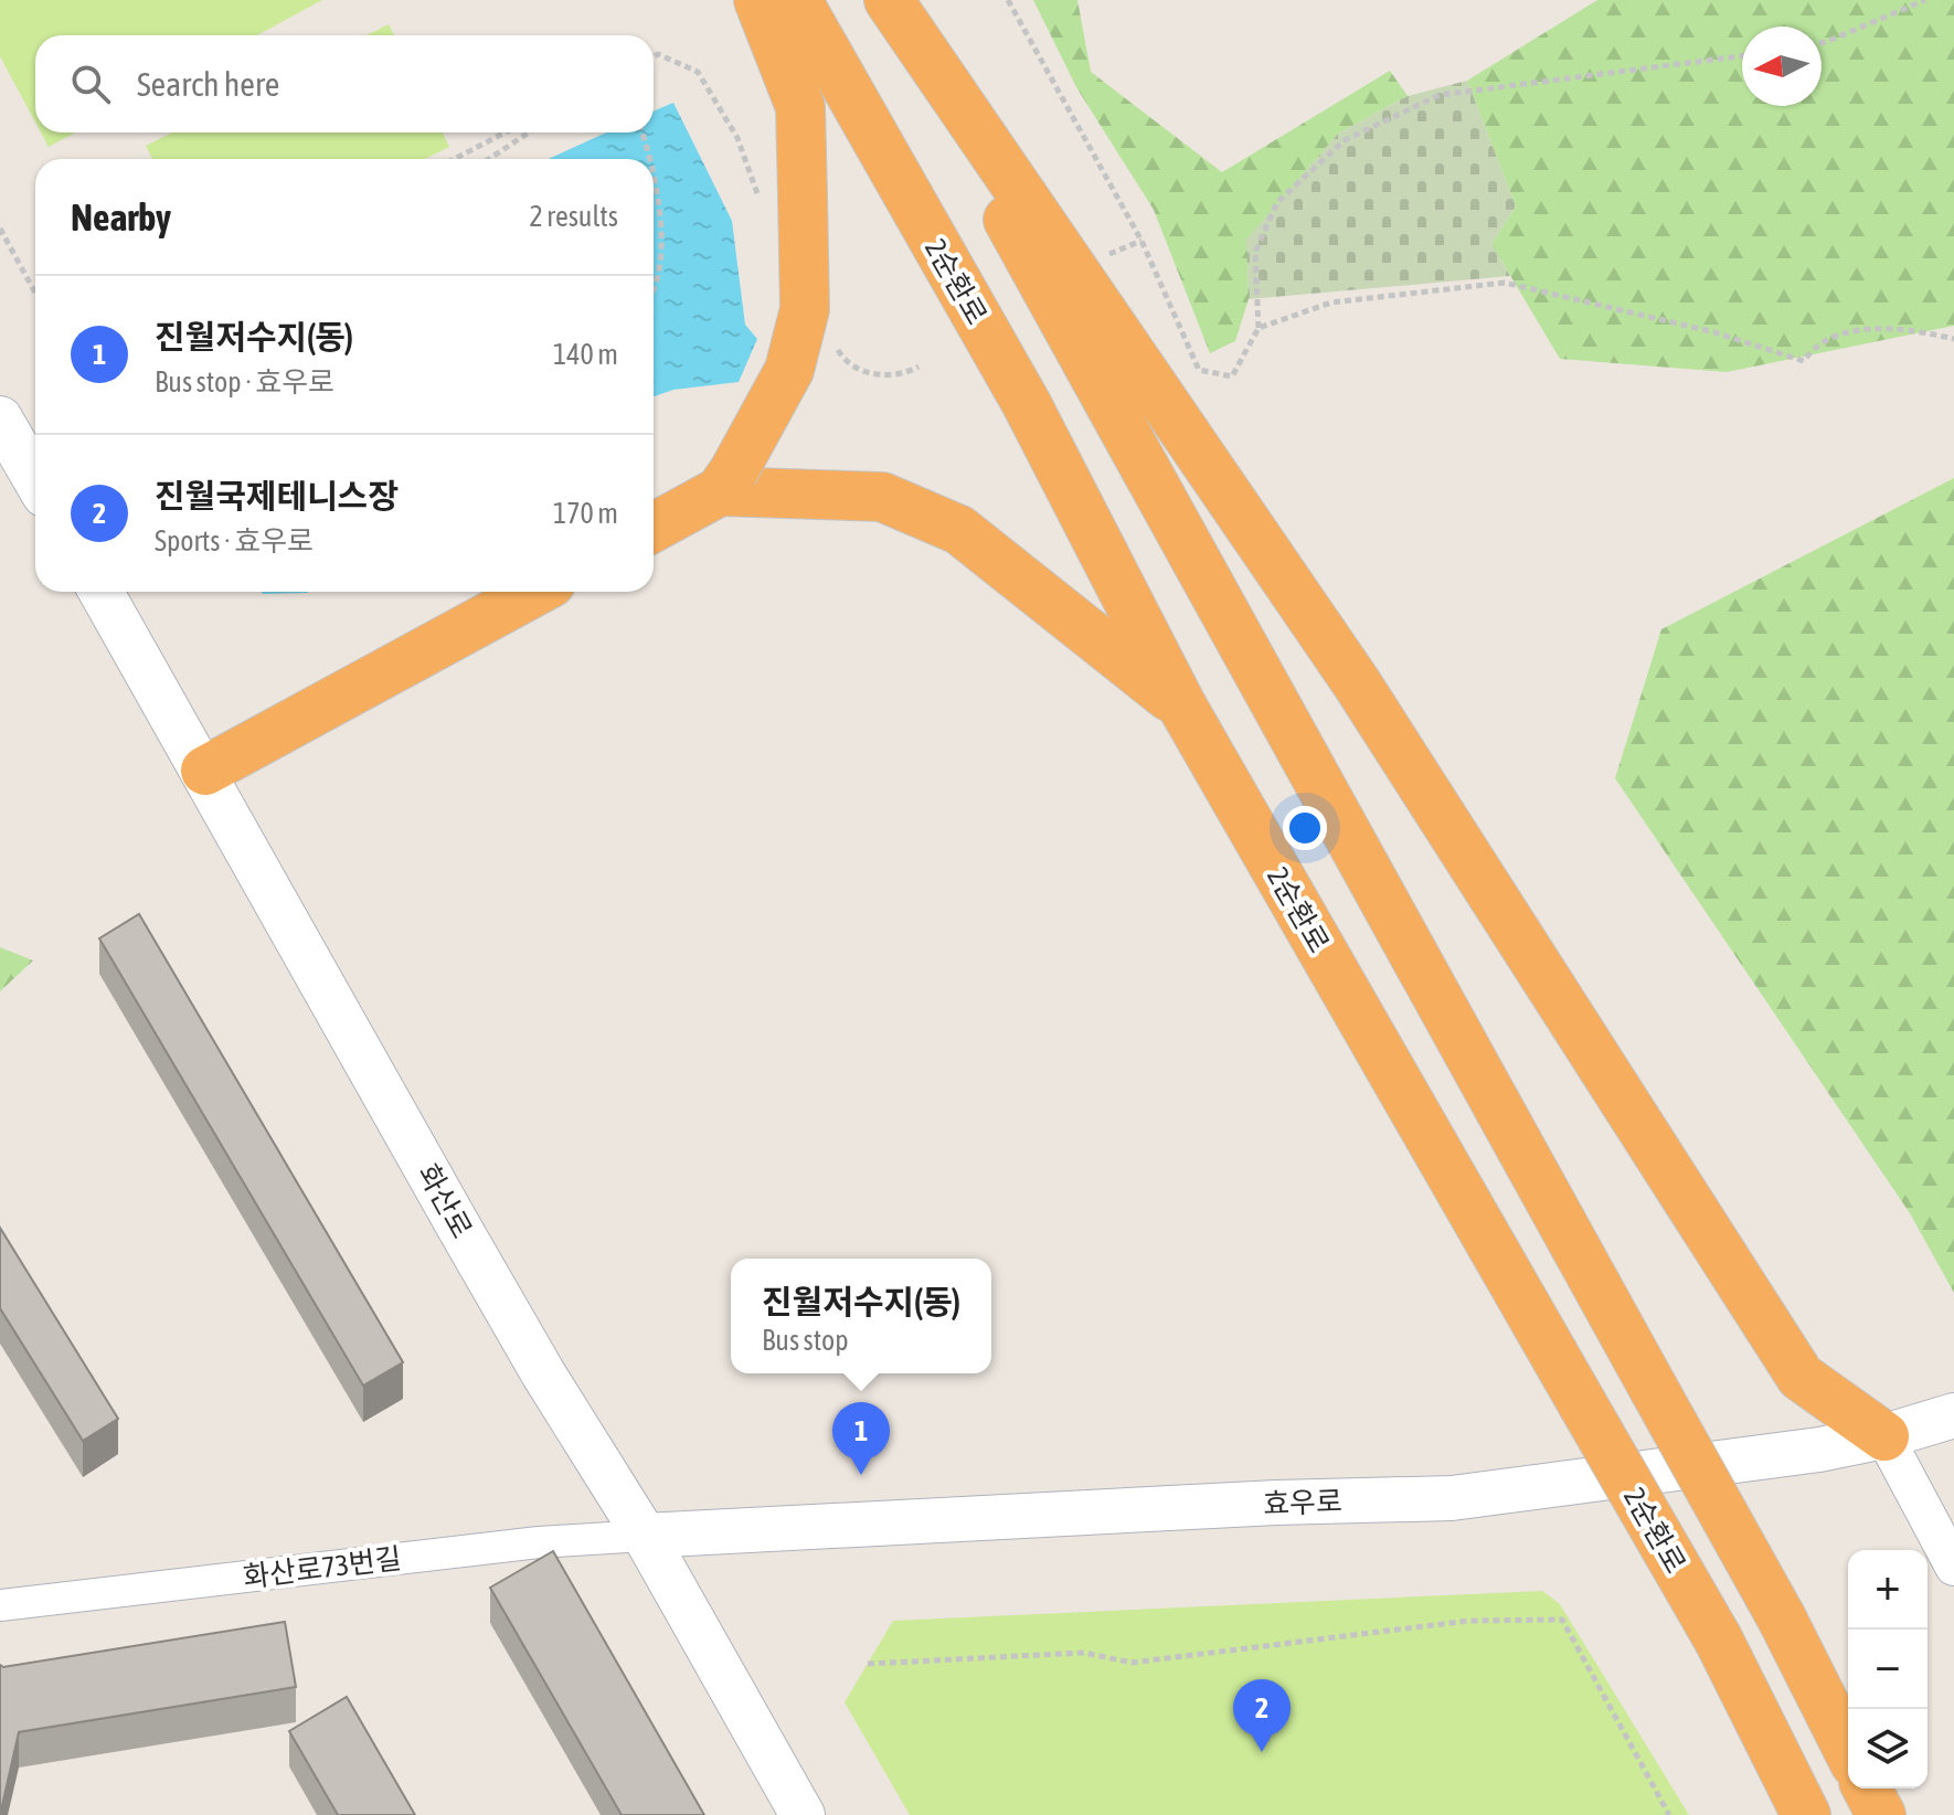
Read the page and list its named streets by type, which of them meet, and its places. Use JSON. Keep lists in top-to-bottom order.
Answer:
{
  "streets": {
    "highway": ["2순환로"],
    "main road": ["화산로", "효우로"],
    "street": ["화산로73번길"]
  },
  "crossings": [
    ["화산로", "효우로"],
    ["화산로", "화산로73번길"],
    ["효우로", "화산로73번길"]
  ],
  "north": "left",
  "page": {
    "search": "Search here",
    "heading": ["Nearby", "2 results"],
    "list": [
      {
        "mark": "1",
        "name": "진월저수지(동)",
        "note": "Bus stop · 효우로",
        "value": "140 m"
      },
      {
        "mark": "2",
        "name": "진월국제테니스장",
        "note": "Sports · 효우로",
        "value": "170 m"
      }
    ],
    "popup": ["진월저수지(동)", "Bus stop"],
    "pins": ["1", "2"],
    "map_buttons": ["+", "−"]
  }
}
